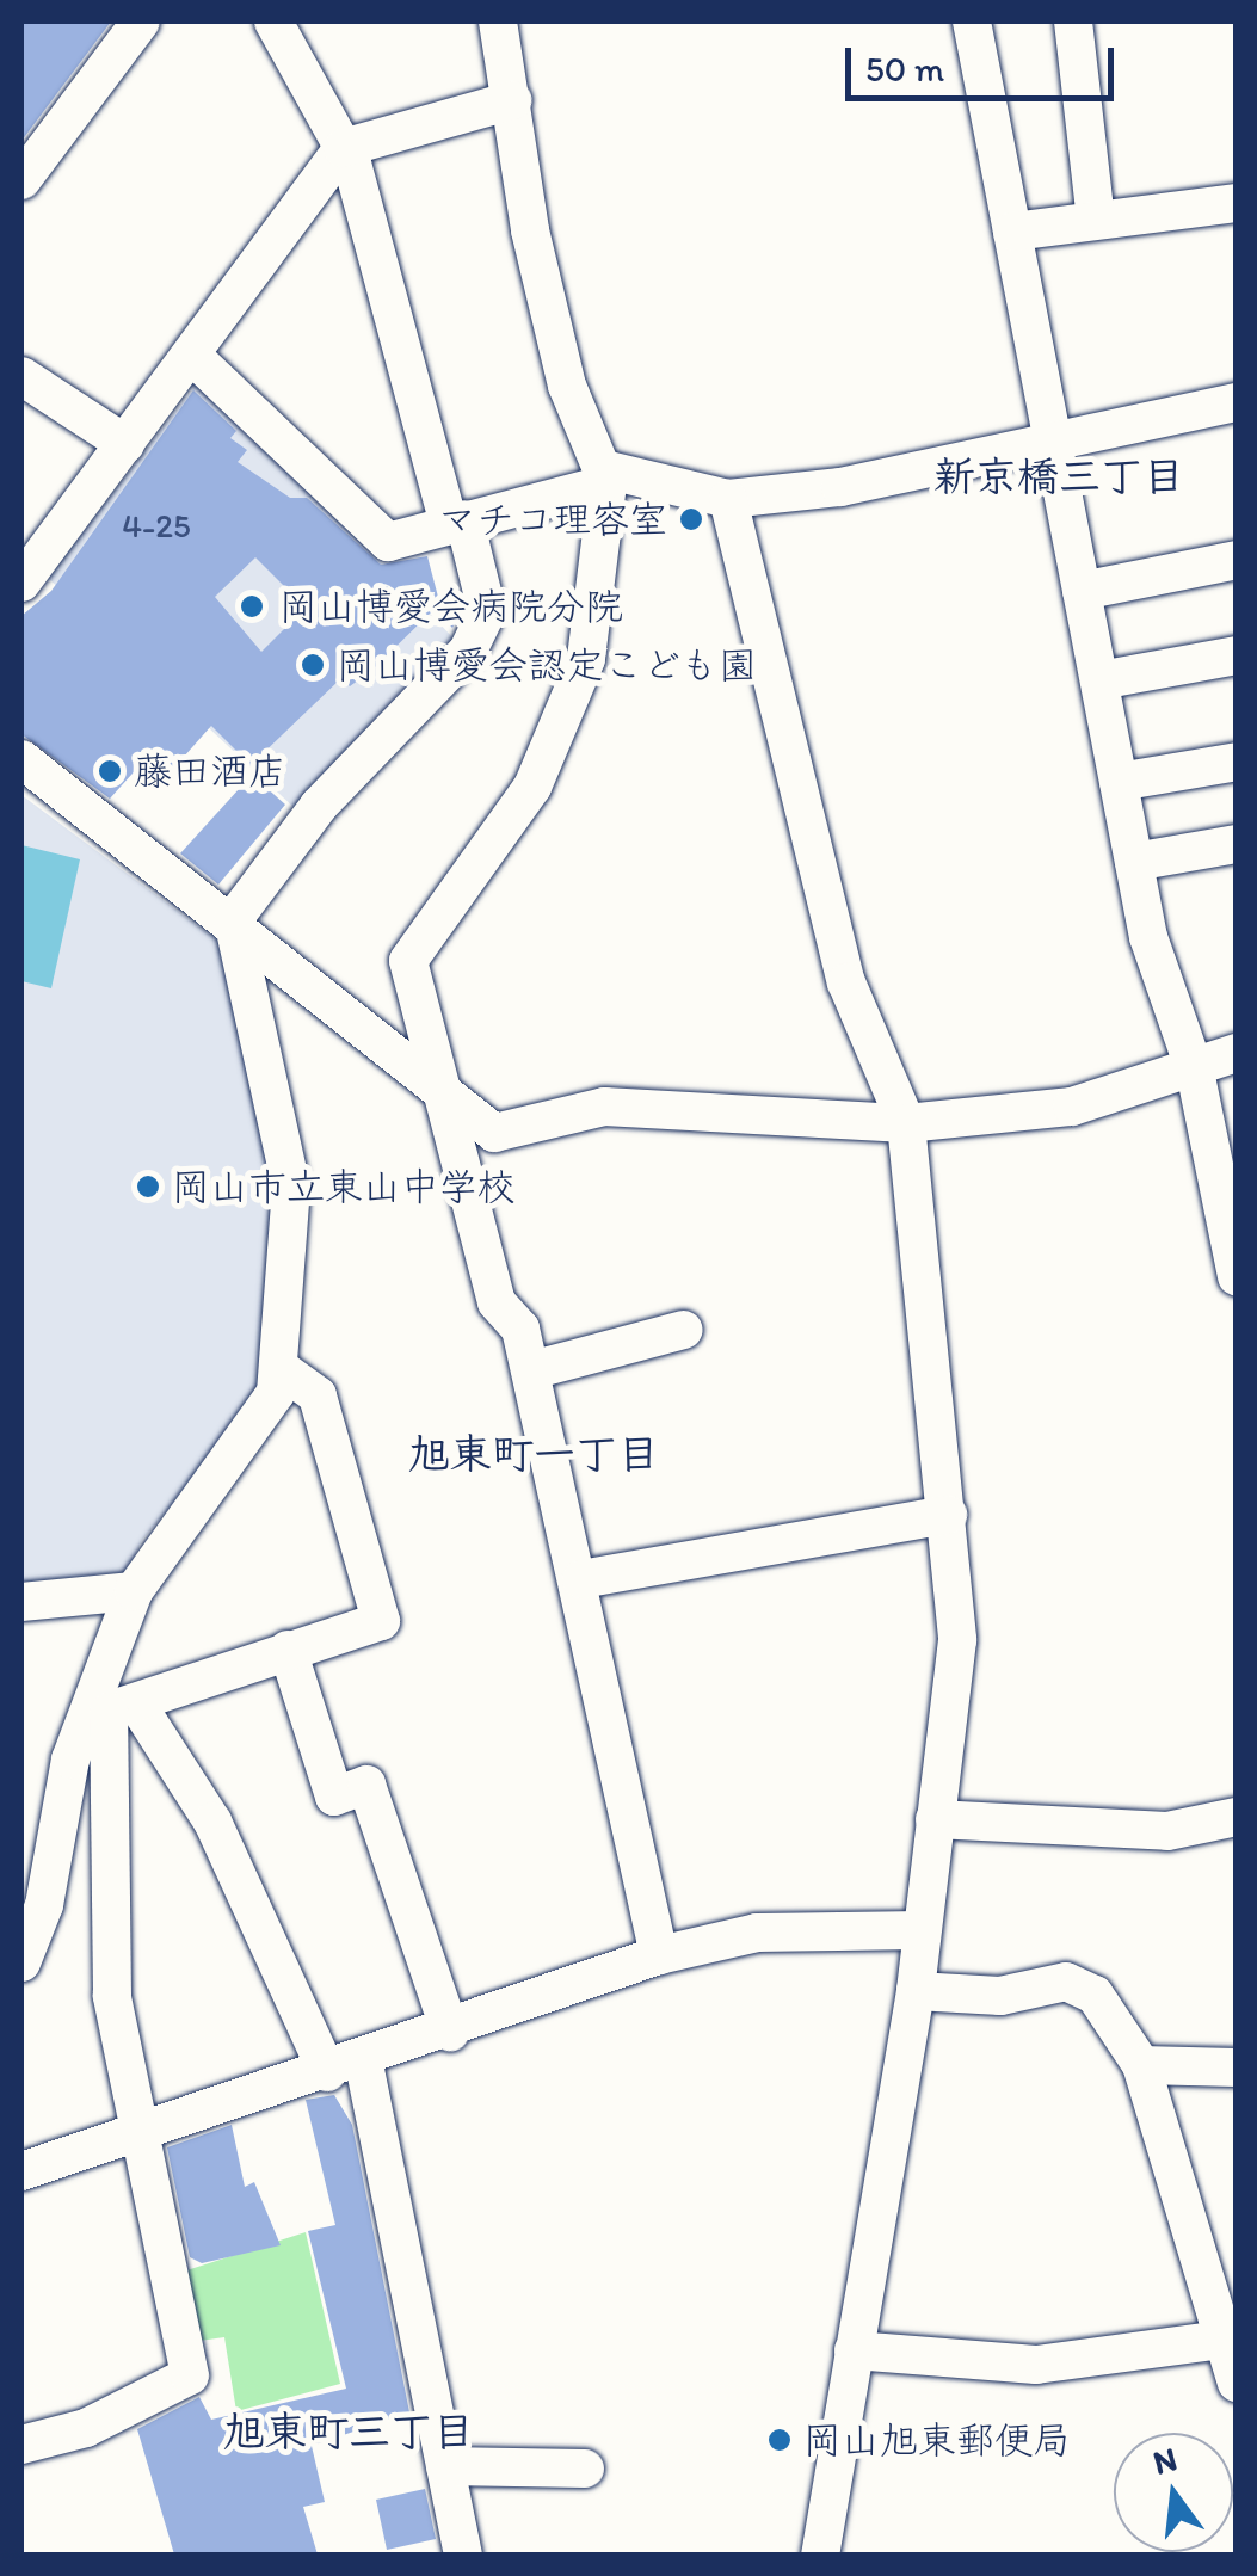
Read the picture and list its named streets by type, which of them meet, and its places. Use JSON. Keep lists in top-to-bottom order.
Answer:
{
  "districts": ["新京橋三丁目", "旭東町一丁目", "旭東町三丁目"],
  "places": [
    "マチコ理容室",
    "岡山博愛会病院分院",
    "岡山博愛会認定こども園",
    "藤田酒店",
    "岡山市立東山中学校",
    "岡山旭東郵便局"
  ],
  "house_numbers": ["4-25"],
  "scale_bar": "50 m",
  "north": "top"
}
